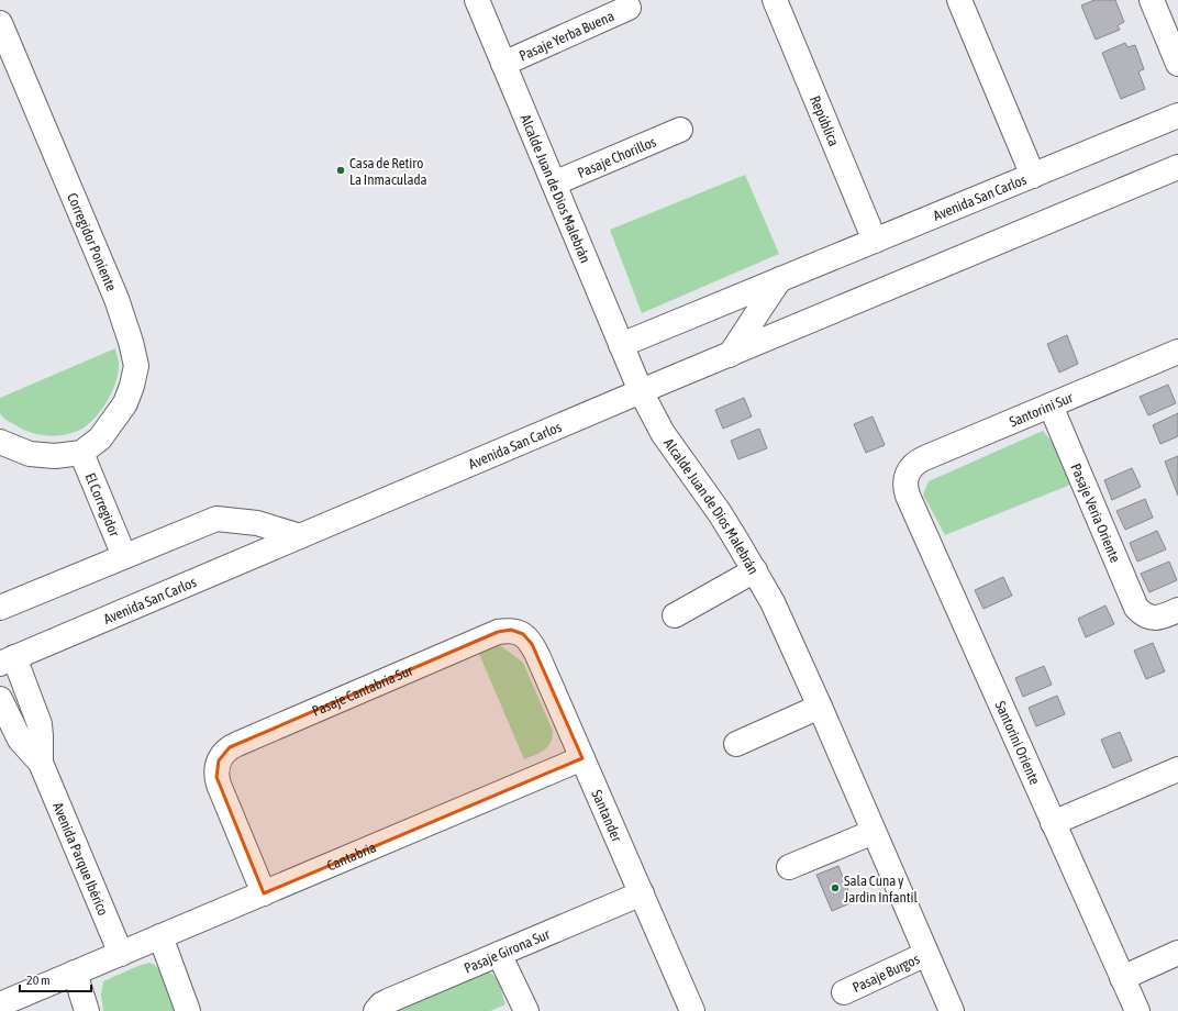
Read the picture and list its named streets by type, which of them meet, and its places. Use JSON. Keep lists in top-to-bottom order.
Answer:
{
  "streets": {
    "street": [
      "Pasaje Yerba Buena",
      "República",
      "Pasaje Chorillos",
      "Alcalde Juan de Dios Malebrán",
      "Avenida San Carlos",
      "Corregidor Poniente",
      "Santorini Sur",
      "El Corregidor",
      "Pasaje Veria Oriente",
      "Pasaje Cantabria Sur",
      "Santorini Oriente",
      "Santander",
      "Cantabria",
      "Avenida Parque Ibérico",
      "Pasaje Girona Sur",
      "Pasaje Burgos"
    ]
  },
  "crossings": [
    ["Pasaje Yerba Buena", "Alcalde Juan de Dios Malebrán"],
    ["República", "Avenida San Carlos"],
    ["Pasaje Chorillos", "Alcalde Juan de Dios Malebrán"],
    ["Alcalde Juan de Dios Malebrán", "Avenida San Carlos"],
    ["Alcalde Juan de Dios Malebrán", "Pasaje Burgos"],
    ["Avenida San Carlos", "Avenida Parque Ibérico"],
    ["Corregidor Poniente", "El Corregidor"],
    ["Santorini Sur", "Pasaje Veria Oriente"],
    ["Santorini Sur", "Santorini Oriente"],
    ["Pasaje Cantabria Sur", "Santander"],
    ["Pasaje Cantabria Sur", "Cantabria"],
    ["Santander", "Cantabria"],
    ["Santander", "Pasaje Girona Sur"],
    ["Cantabria", "Avenida Parque Ibérico"]
  ],
  "places": ["Casa de Retiro La Inmaculada", "Sala Cuna y Jardin Infantil"],
  "scale_bar": "20 m"
}
